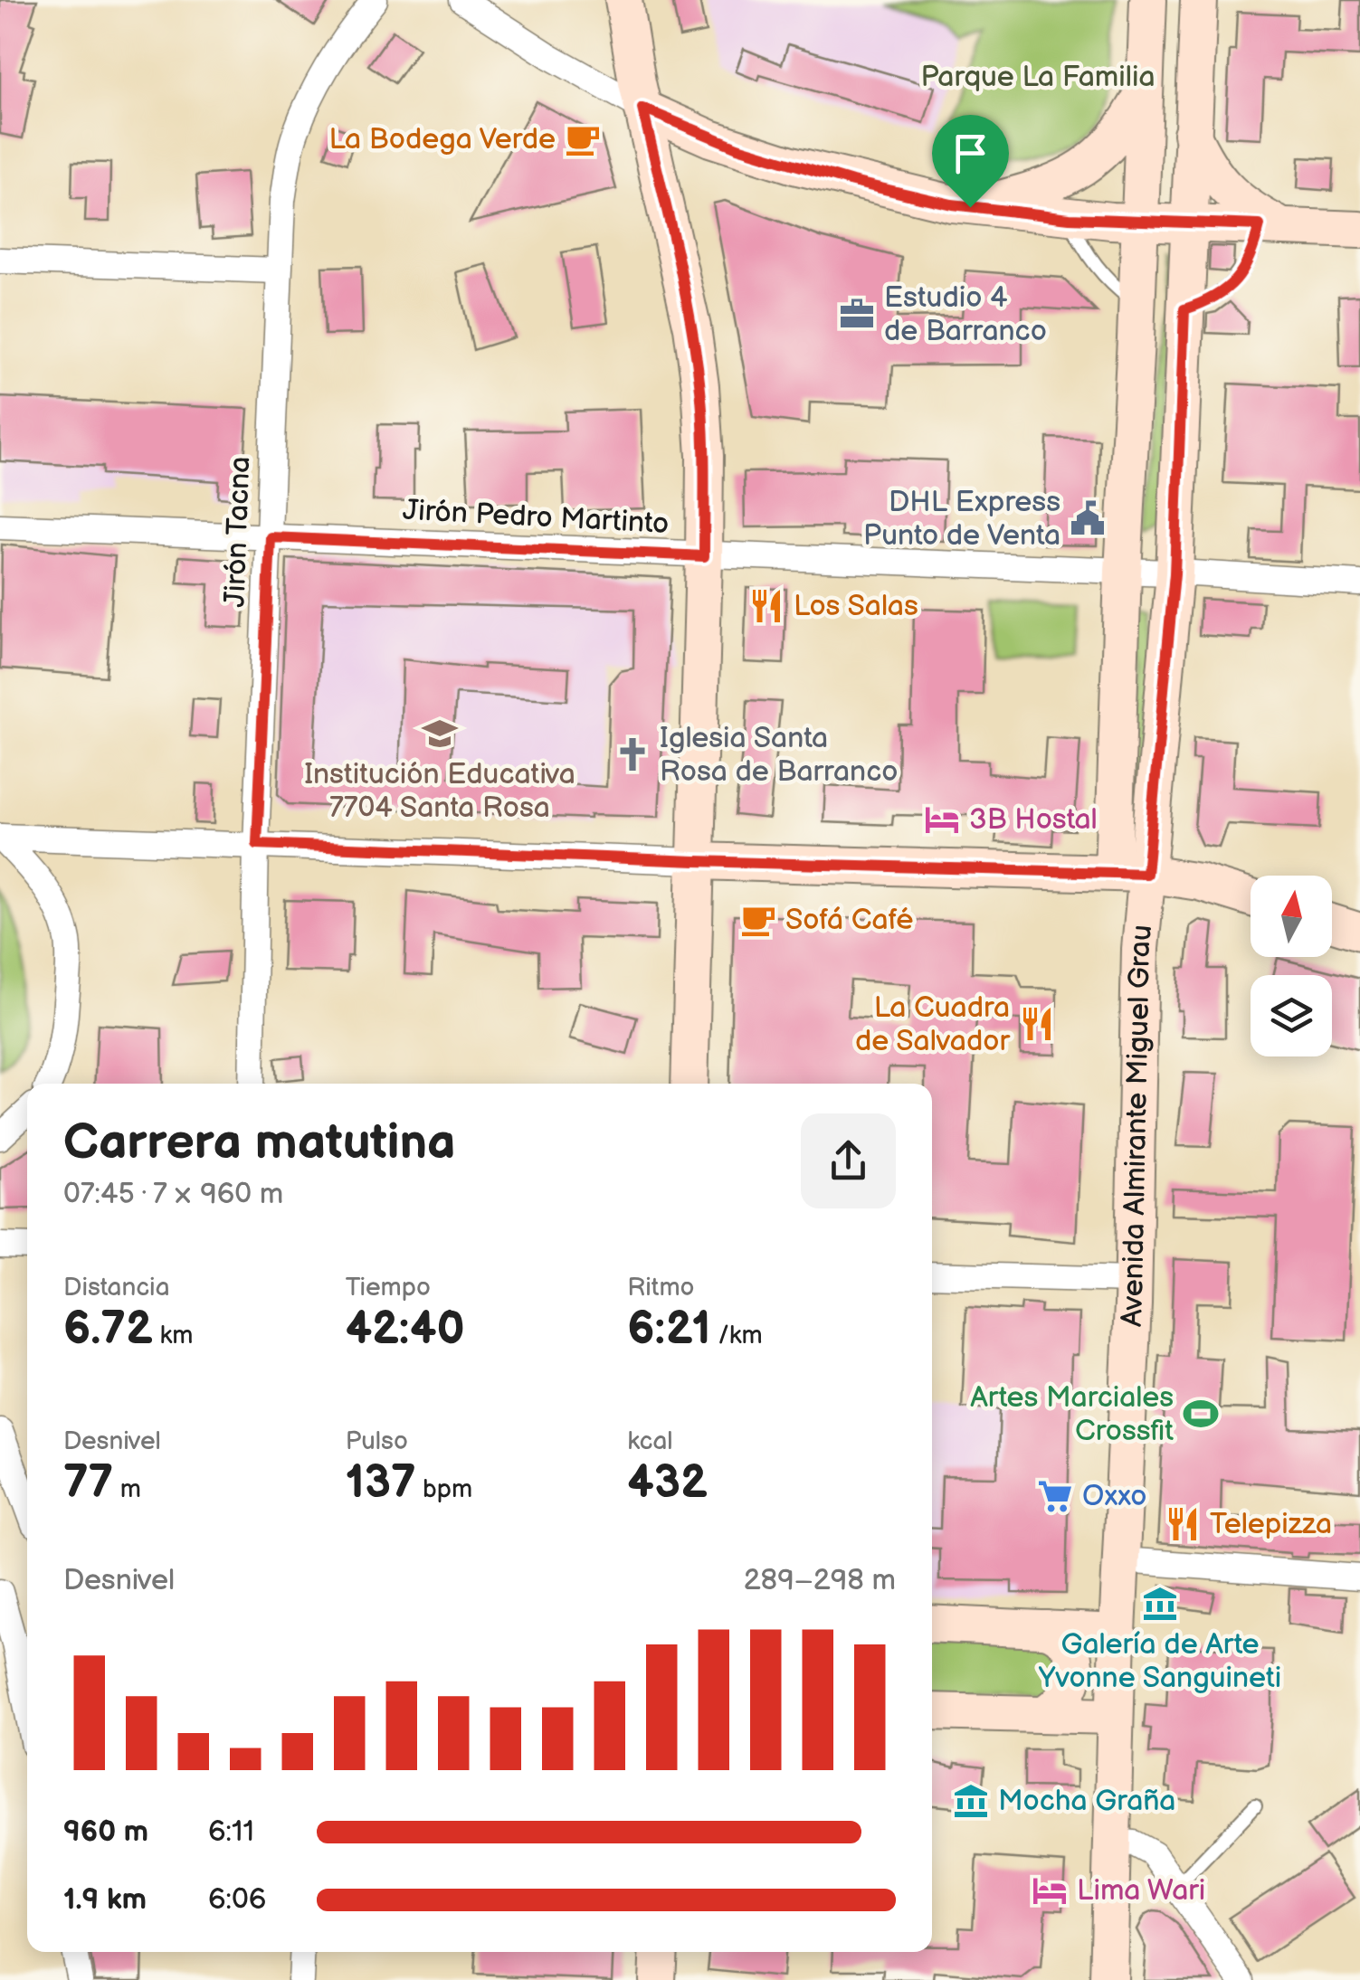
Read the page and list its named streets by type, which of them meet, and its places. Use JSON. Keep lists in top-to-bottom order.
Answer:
{
  "streets": {
    "main road": ["Avenida Almirante Miguel Grau"],
    "street": ["Jirón Pedro Martinto", "Jirón Tacna"]
  },
  "crossings": [
    ["Jirón Pedro Martinto", "Jirón Tacna"],
    ["Jirón Pedro Martinto", "Avenida Almirante Miguel Grau"]
  ],
  "parks": ["Parque La Familia"],
  "places": {
    "cafe": ["La Bodega Verde", "Sofá Café"],
    "office": ["Estudio 4 de Barranco"],
    "public building": ["DHL Express Punto de Venta"],
    "restaurant": ["Los Salas", "La Cuadra de Salvador", "Telepizza"],
    "school or university": ["Institución Educativa 7704 Santa Rosa"],
    "church": ["Iglesia Santa Rosa de Barranco"],
    "hotel": ["3B Hostal", "Lima Wari"],
    "sports": ["Artes Marciales Crossfit"],
    "supermarket": ["Oxxo"],
    "museum": ["Galería de Arte Yvonne Sanguineti", "Mocha Graña"]
  },
  "north": "top",
  "page": {
    "heading": ["Carrera matutina", "07:45 · 7 × 960 m"],
    "stats": [
      ["Distancia", "6.72 km"],
      ["Tiempo", "42:40"],
      ["Ritmo", "6:21 /km"],
      ["Desnivel", "77 m"],
      ["Pulso", "137 bpm"],
      ["kcal", "432"]
    ],
    "chart": ["Desnivel", "289–298 m"],
    "list": [
      {
        "name": "960 m",
        "note": "6:11"
      },
      {
        "name": "1.9 km",
        "note": "6:06"
      }
    ]
  }
}
